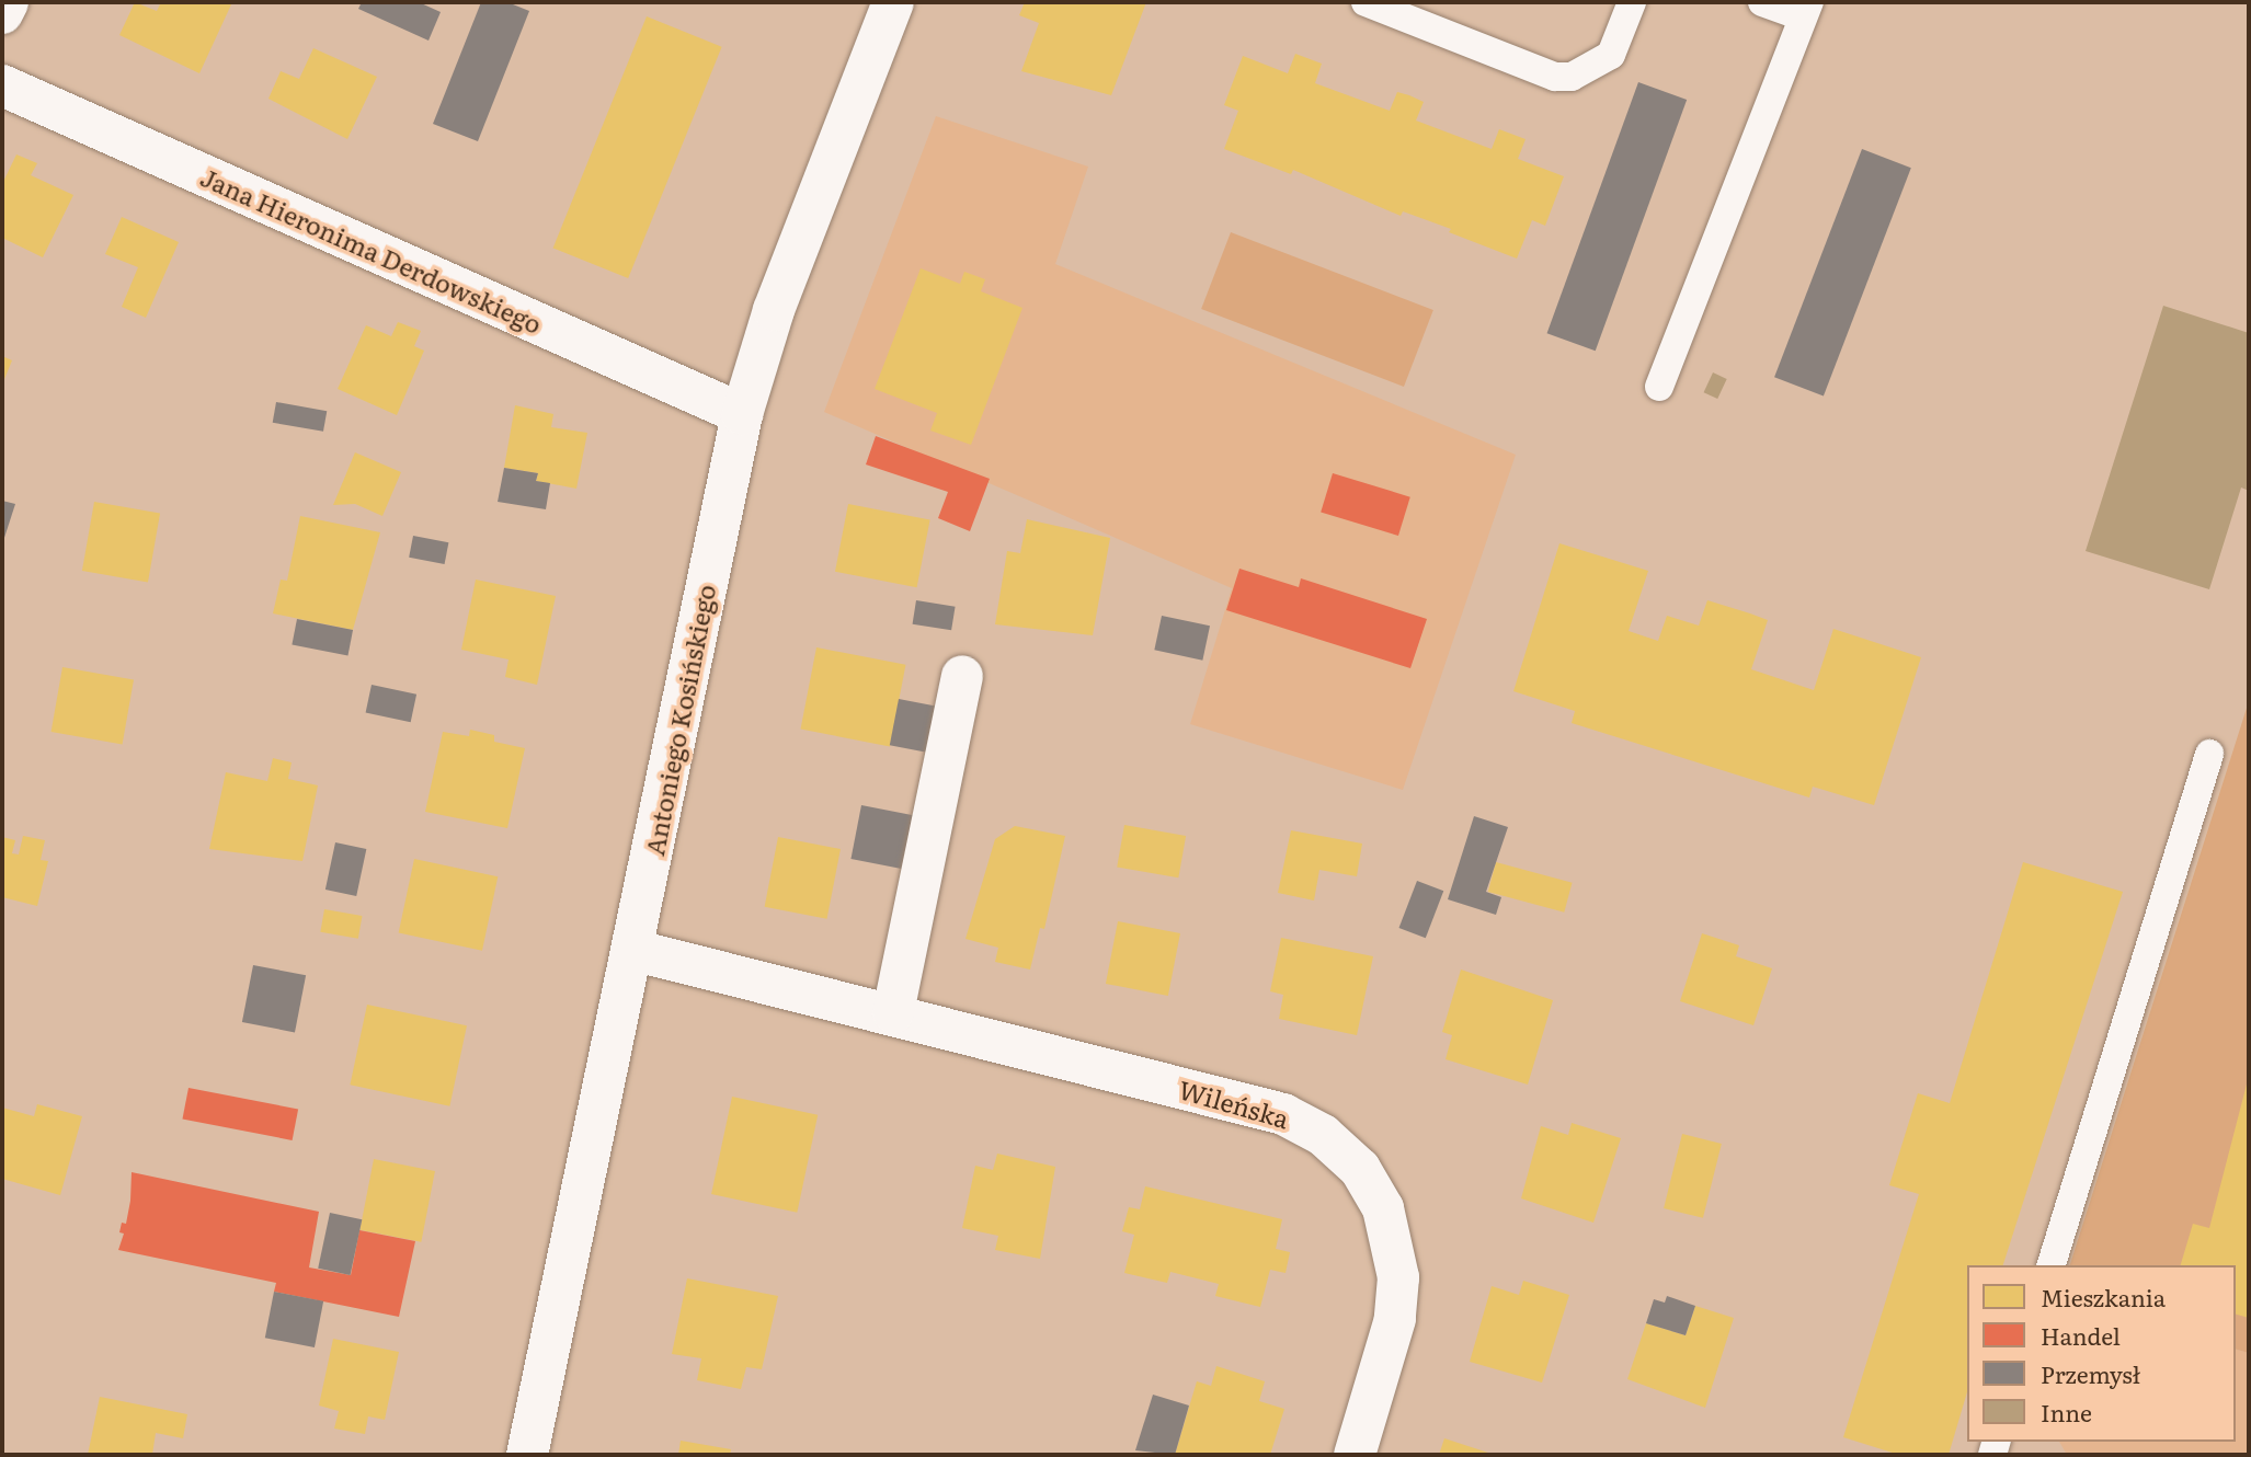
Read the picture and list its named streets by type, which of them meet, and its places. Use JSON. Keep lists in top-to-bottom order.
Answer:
{
  "streets": {
    "street": ["Jana Hieronima Derdowskiego", "Antoniego Kosińskiego", "Wileńska"]
  },
  "crossings": [
    ["Jana Hieronima Derdowskiego", "Antoniego Kosińskiego"],
    ["Antoniego Kosińskiego", "Wileńska"]
  ],
  "legend": [
    "Mieszkania",
    "Handel",
    "Przemysł",
    "Inne"
  ]
}
